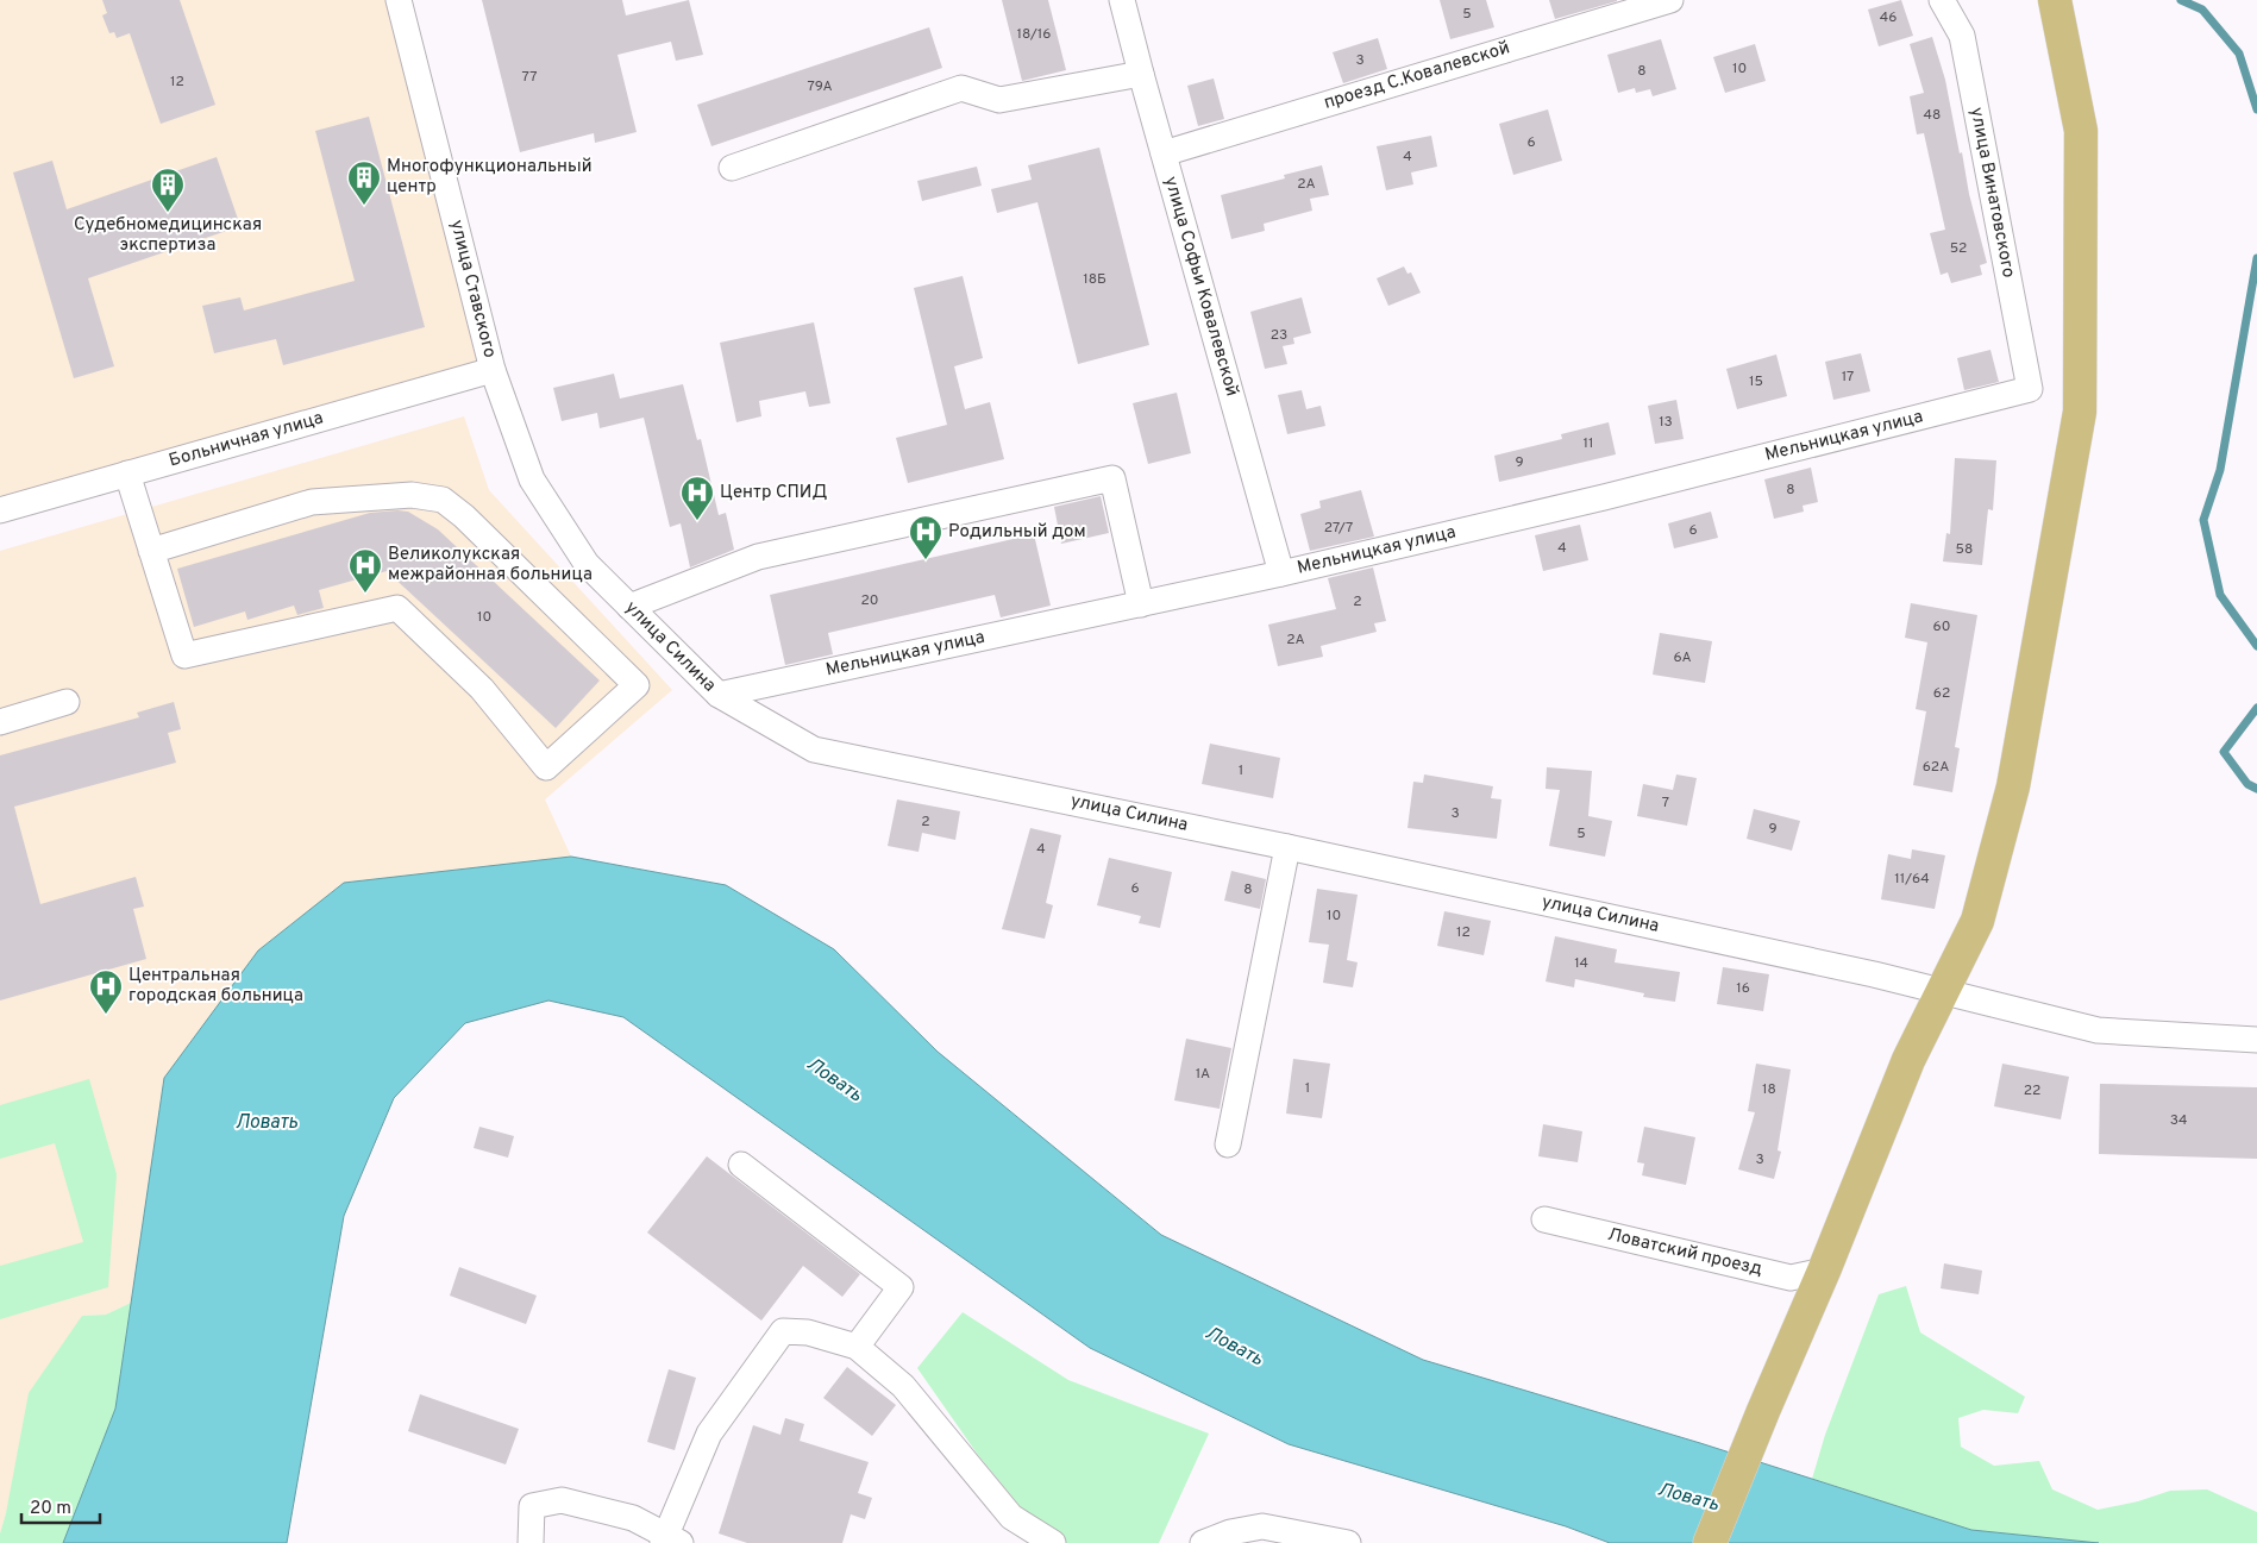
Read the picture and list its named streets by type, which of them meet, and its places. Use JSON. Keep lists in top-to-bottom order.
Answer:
{
  "streets": {
    "street": [
      "проезд С.Ковалевской",
      "улица Винатовского",
      "улица Софьи Ковалевской",
      "улица Ставского",
      "Мельницкая улица",
      "Больничная улица",
      "улица Силина",
      "Ловатский проезд"
    ]
  },
  "crossings": [
    ["проезд С.Ковалевской", "улица Софьи Ковалевской"],
    ["улица Винатовского", "Мельницкая улица"],
    ["улица Софьи Ковалевской", "Мельницкая улица"],
    ["улица Ставского", "Больничная улица"],
    ["улица Ставского", "улица Силина"],
    ["Мельницкая улица", "улица Силина"],
    ["Больничная улица", "улица Силина"]
  ],
  "water": ["Ловать"],
  "places": {
    "building": ["Многофункциональный центр", "Судебномедицинская экспертиза"],
    "hospital": [
      "Центр СПИД",
      "Родильный дом",
      "Великолукская межрайонная больница",
      "Центральная городская больница"
    ]
  },
  "house_numbers": [
    "5",
    "46",
    "18/16",
    "3",
    "10",
    "8",
    "77",
    "12",
    "79А",
    "48",
    "6",
    "4",
    "2А",
    "52",
    "18Б",
    "23",
    "17",
    "15",
    "13",
    "11",
    "9",
    "8",
    "27/7",
    "6",
    "4",
    "58",
    "20",
    "2",
    "10",
    "60",
    "2А",
    "6А",
    "62",
    "62А",
    "1",
    "7",
    "3",
    "2",
    "9",
    "5",
    "4",
    "11/64",
    "6",
    "8",
    "10",
    "12",
    "14",
    "16",
    "1А",
    "1",
    "18",
    "22",
    "34",
    "3"
  ],
  "scale_bar": "20 m"
}
